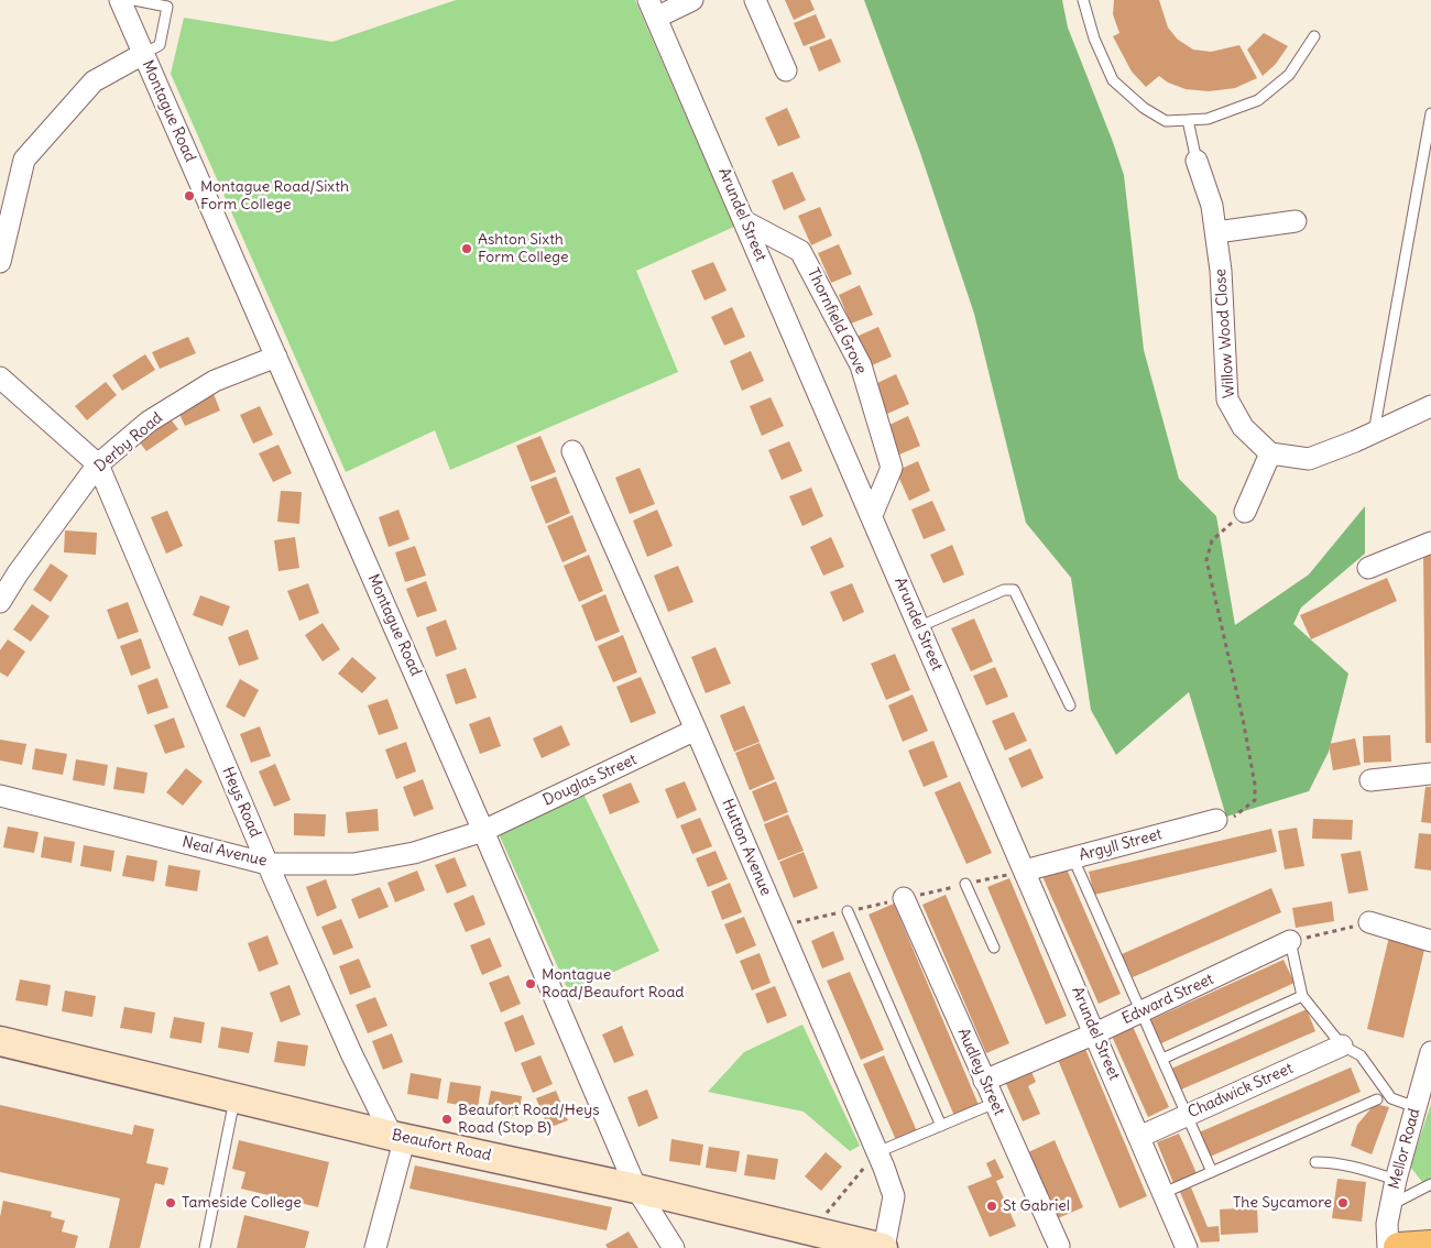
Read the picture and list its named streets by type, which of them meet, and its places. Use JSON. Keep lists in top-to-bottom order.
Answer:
{
  "streets": {
    "street": [
      "Montague Road",
      "Arundel Street",
      "Thornfield Grove",
      "Willow Wood Close",
      "Derby Road",
      "Douglas Street",
      "Heys Road",
      "Argyll Street",
      "Hutton Avenue",
      "Neal Avenue",
      "Edward Street",
      "Audley Street",
      "Chadwick Street",
      "Beaufort Road",
      "Mellor Road"
    ]
  },
  "crossings": [
    ["Montague Road", "Derby Road"],
    ["Montague Road", "Douglas Street"],
    ["Montague Road", "Neal Avenue"],
    ["Montague Road", "Beaufort Road"],
    ["Arundel Street", "Thornfield Grove"],
    ["Arundel Street", "Argyll Street"],
    ["Arundel Street", "Edward Street"],
    ["Arundel Street", "Chadwick Street"],
    ["Derby Road", "Heys Road"],
    ["Douglas Street", "Hutton Avenue"],
    ["Douglas Street", "Neal Avenue"],
    ["Heys Road", "Neal Avenue"],
    ["Heys Road", "Beaufort Road"],
    ["Hutton Avenue", "Beaufort Road"],
    ["Edward Street", "Audley Street"]
  ],
  "places": [
    "Montague Road/Sixth Form College",
    "Ashton Sixth Form College",
    "Montague Road/Beaufort Road",
    "Beaufort Road/Heys Road (Stop B)",
    "Tameside College",
    "The Sycamore",
    "St Gabriel"
  ]
}
